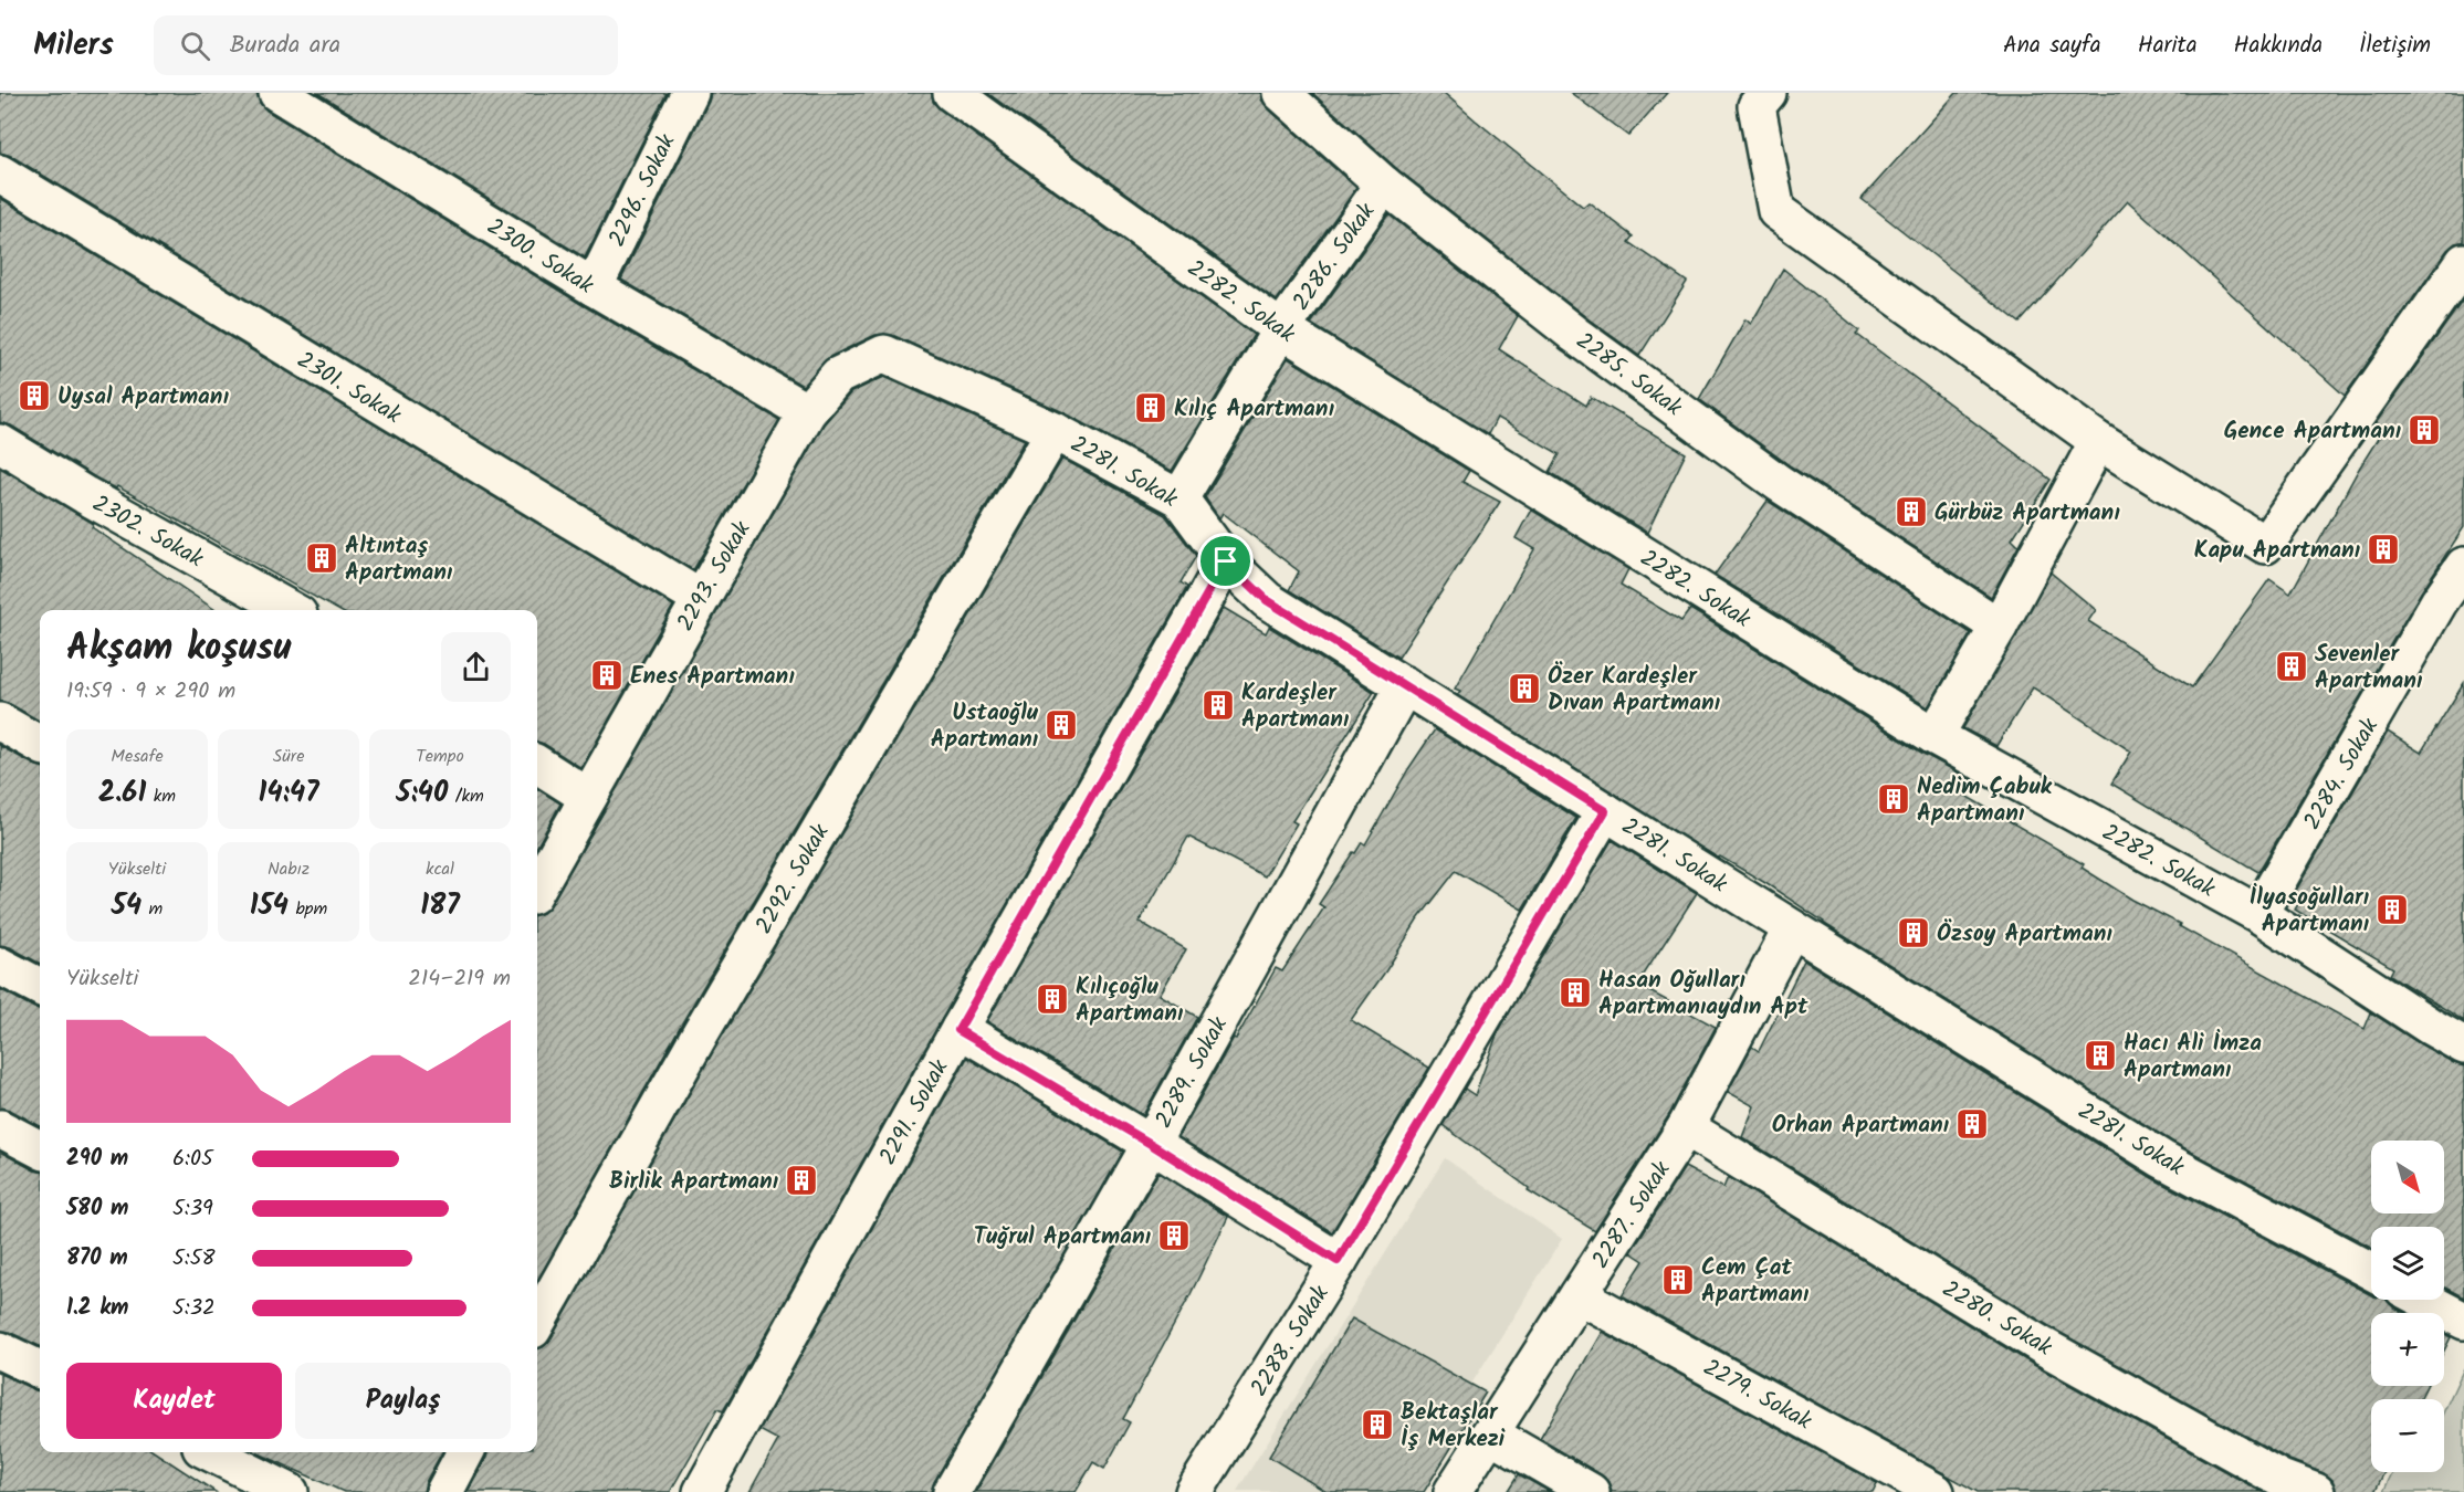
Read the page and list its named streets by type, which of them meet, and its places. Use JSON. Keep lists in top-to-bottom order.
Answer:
{
  "streets": {
    "street": [
      "2296. Sokak",
      "2300. Sokak",
      "2286. Sokak",
      "2282. Sokak",
      "2285. Sokak",
      "2301. Sokak",
      "2281. Sokak",
      "2302. Sokak",
      "2293. Sokak",
      "2284. Sokak",
      "2292. Sokak",
      "2289. Sokak",
      "2291. Sokak",
      "2287. Sokak",
      "2280. Sokak",
      "2288. Sokak",
      "2279. Sokak"
    ]
  },
  "crossings": [
    ["2296. Sokak", "2300. Sokak"],
    ["2300. Sokak", "2293. Sokak"],
    ["2286. Sokak", "2282. Sokak"],
    ["2286. Sokak", "2285. Sokak"],
    ["2286. Sokak", "2281. Sokak"],
    ["2282. Sokak", "2284. Sokak"],
    ["2301. Sokak", "2293. Sokak"],
    ["2281. Sokak", "2293. Sokak"],
    ["2281. Sokak", "2292. Sokak"],
    ["2281. Sokak", "2289. Sokak"],
    ["2281. Sokak", "2291. Sokak"],
    ["2281. Sokak", "2287. Sokak"],
    ["2281. Sokak", "2288. Sokak"],
    ["2287. Sokak", "2280. Sokak"],
    ["2287. Sokak", "2279. Sokak"]
  ],
  "places": {
    "building": [
      "Uysal Apartmanı",
      "Kılıç Apartmanı",
      "Gence Apartmanı",
      "Gürbüz Apartmanı",
      "Kapu Apartmanı",
      "Altıntaş Apartmanı",
      "Sevenler Apartmanı",
      "Enes Apartmanı",
      "Özer Kardeşler Dıvan Apartmanı",
      "Kardeşler Apartmanı",
      "Ustaoğlu Apartmanı",
      "Nedim Çabuk Apartmanı",
      "İlyasoğulları Apartmanı",
      "Özsoy Apartmanı",
      "Hasan Oğulları Apartmanıaydın Apt",
      "Kılıçoğlu Apartmanı",
      "Hacı Ali İmza Apartmanı",
      "Orhan Apartmanı",
      "Birlik Apartmanı",
      "Tuğrul Apartmanı",
      "Cem Çat Apartmanı",
      "Bektaşlar İş Merkezi"
    ]
  },
  "north": "bottom right",
  "page": {
    "header": "Milers",
    "search": "Burada ara",
    "nav": [
      "Ana sayfa",
      "Harita",
      "Hakkında",
      "İletişim"
    ],
    "heading": ["Akşam koşusu", "19:59 · 9 × 290 m"],
    "stats": [
      ["Mesafe", "2.61 km"],
      ["Süre", "14:47"],
      ["Tempo", "5:40 /km"],
      ["Yükselti", "54 m"],
      ["Nabız", "154 bpm"],
      ["kcal", "187"]
    ],
    "chart": ["Yükselti", "214–219 m"],
    "list": [
      {
        "name": "290 m",
        "note": "6:05"
      },
      {
        "name": "580 m",
        "note": "5:39"
      },
      {
        "name": "870 m",
        "note": "5:58"
      },
      {
        "name": "1.2 km",
        "note": "5:32"
      }
    ],
    "map_buttons": ["+", "−"],
    "buttons": ["Kaydet", "Paylaş"]
  }
}
